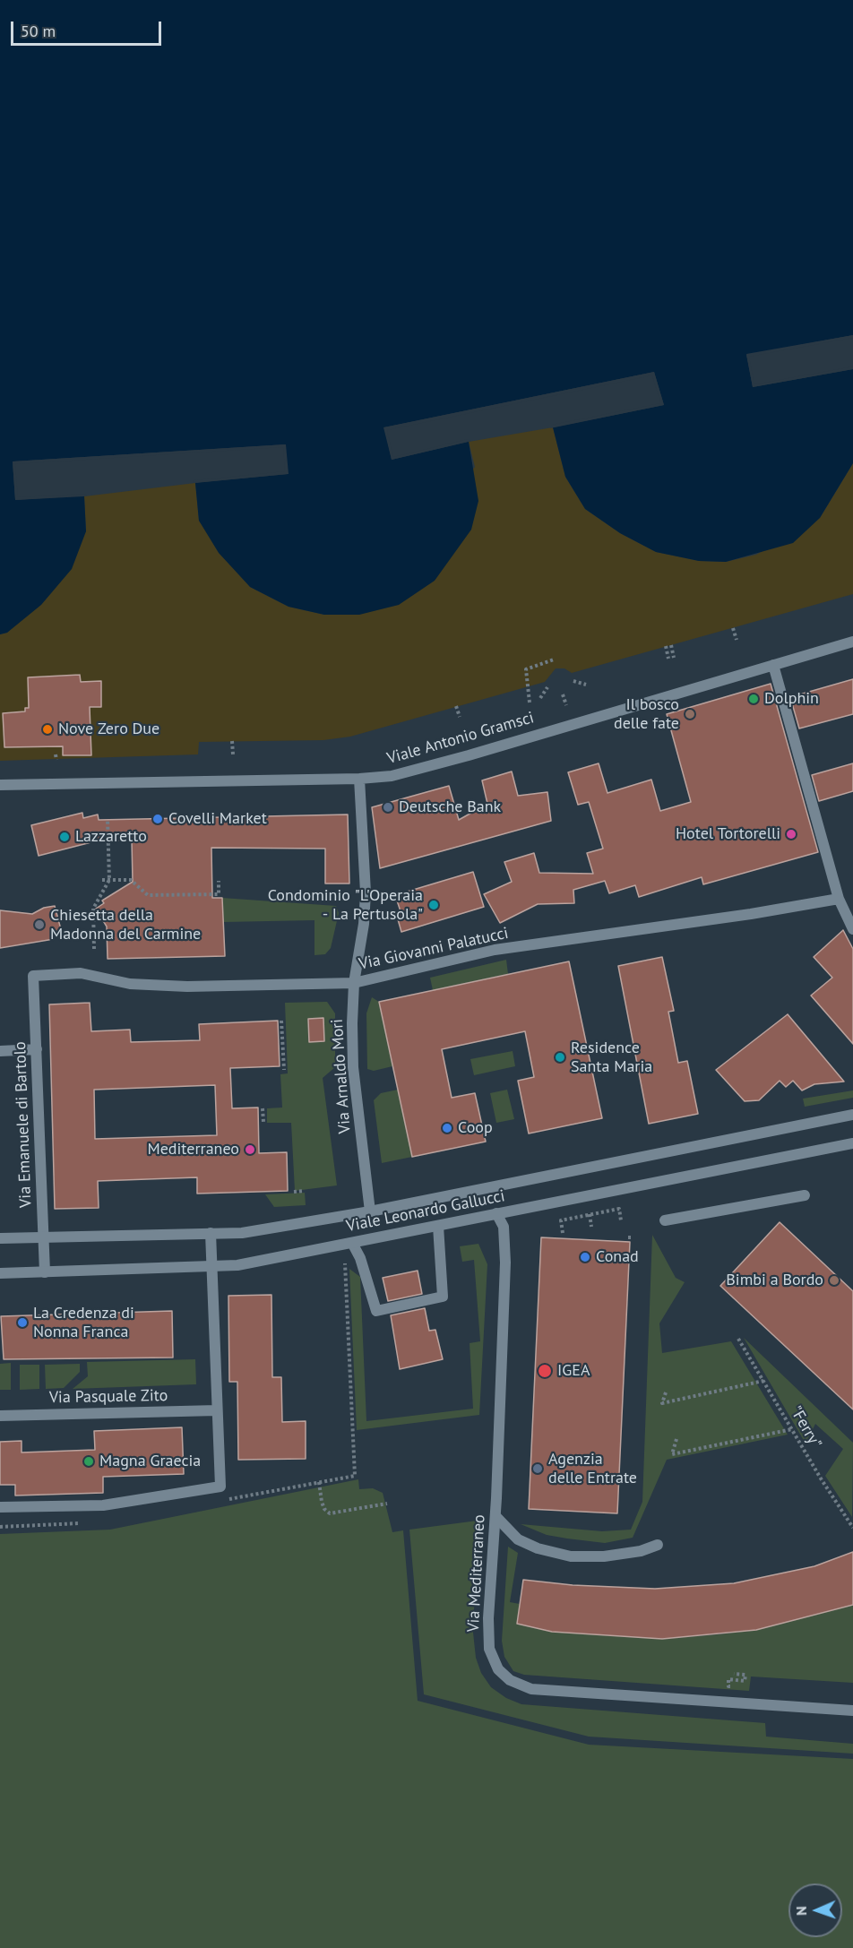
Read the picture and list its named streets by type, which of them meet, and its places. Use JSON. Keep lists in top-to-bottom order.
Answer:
{
  "streets": {
    "street": [
      "Viale Antonio Gramsci",
      "Via Giovanni Palatucci",
      "Via Arnaldo Mori",
      "Via Emanuele di Bartolo",
      "Viale Leonardo Gallucci",
      "Via Pasquale Zito",
      "Via Mediterraneo"
    ],
    "path": ["\"Ferry\""]
  },
  "crossings": [
    ["Viale Antonio Gramsci", "Via Arnaldo Mori"],
    ["Via Giovanni Palatucci", "Via Arnaldo Mori"],
    ["Via Giovanni Palatucci", "Via Emanuele di Bartolo"],
    ["Via Arnaldo Mori", "Viale Leonardo Gallucci"],
    ["Via Emanuele di Bartolo", "Viale Leonardo Gallucci"],
    ["Viale Leonardo Gallucci", "Via Mediterraneo"]
  ],
  "places": [
    "Dolphin",
    "Il bosco delle fate",
    "Nove Zero Due",
    "Deutsche Bank",
    "Covelli Market",
    "Hotel Tortorelli",
    "Lazzaretto",
    "Condominio \"L'Operaia - La Pertusola\"",
    "Chiesetta della Madonna del Carmine",
    "Residence Santa Maria",
    "Coop",
    "Mediterraneo",
    "Conad",
    "Bimbi a Bordo",
    "La Credenza di Nonna Franca",
    "IGEA",
    "Magna Graecia",
    "Agenzia delle Entrate"
  ],
  "scale_bar": "50 m",
  "north": "left"
}
